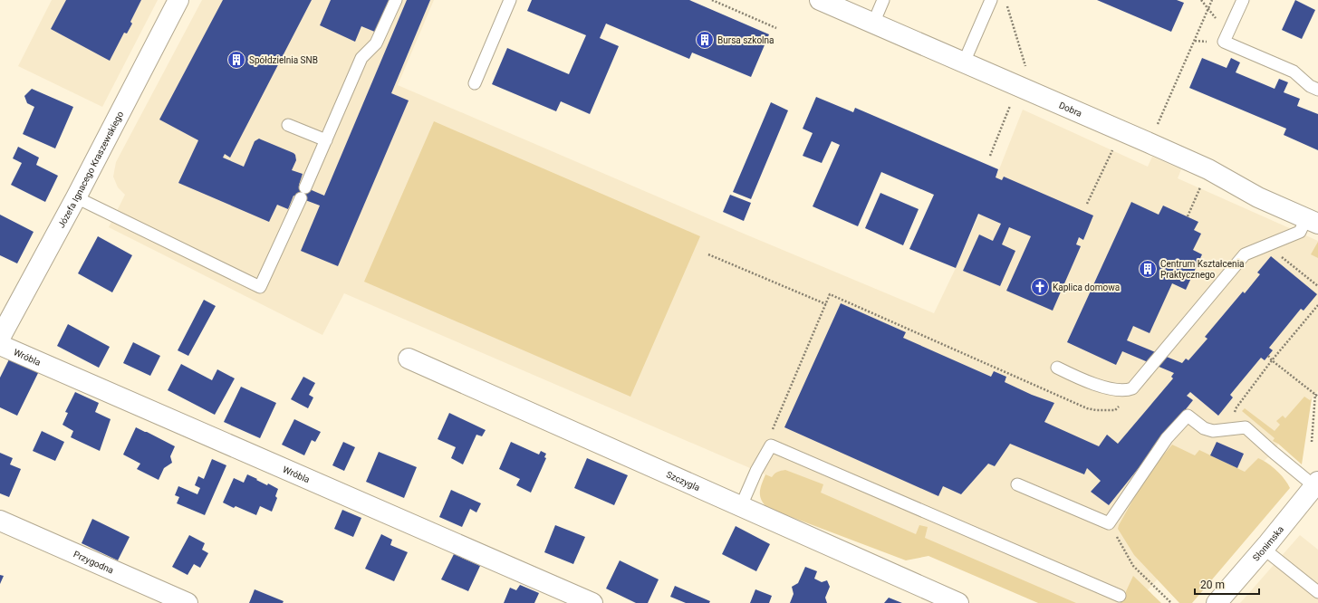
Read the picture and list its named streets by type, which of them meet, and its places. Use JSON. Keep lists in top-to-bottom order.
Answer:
{
  "streets": {
    "street": [
      "Dobra",
      "Józefa Ignacego Kraszewskiego",
      "Wróbla",
      "Szczygla",
      "Słonimska",
      "Przygodna"
    ]
  },
  "places": {
    "building": ["Bursa szkolna", "Spółdzielnia SNB", "Centrum Kształcenia Praktycznego"],
    "church": ["Kaplica domowa"]
  },
  "scale_bar": "20 m"
}
